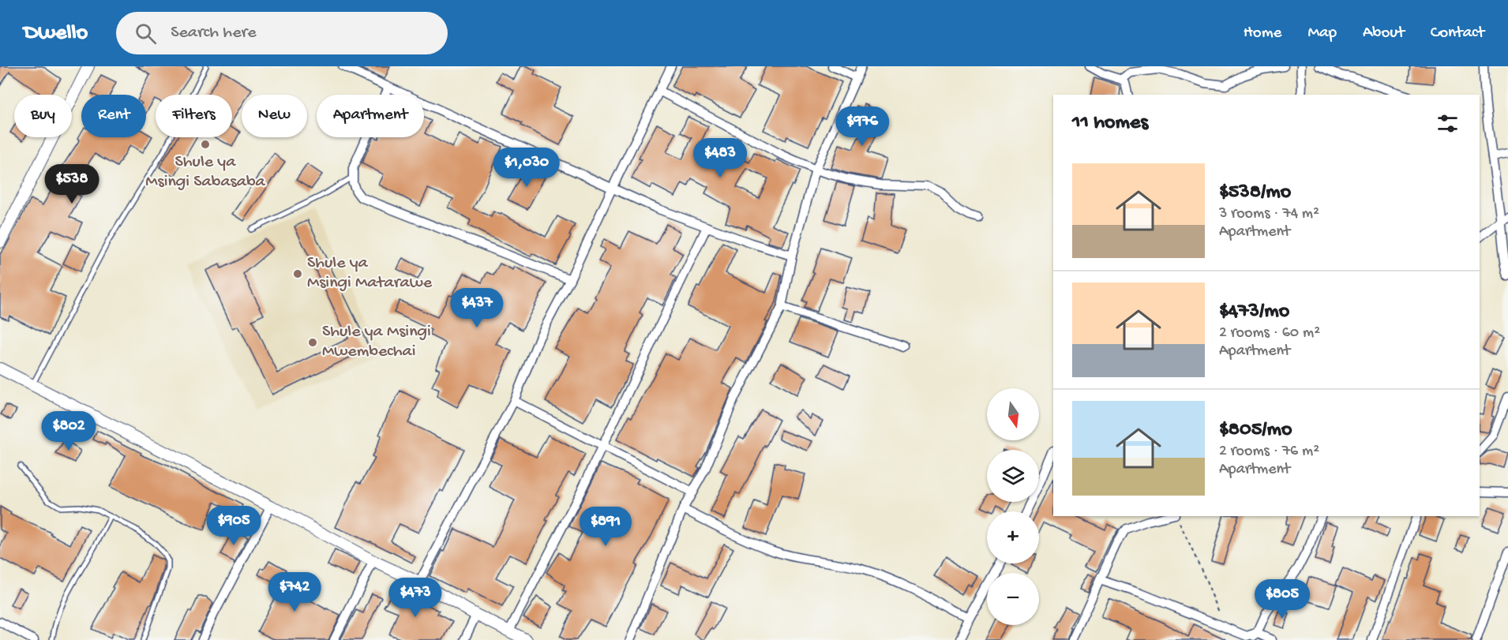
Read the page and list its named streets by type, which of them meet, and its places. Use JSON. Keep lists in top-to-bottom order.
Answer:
{
  "places": ["Shule ya Msingi Sabasaba", "Shule ya Msingi Matarawe", "Shule ya Msingi Mwembechai"],
  "north": "bottom",
  "page": {
    "header": "Dwello",
    "search": "Search here",
    "nav": [
      "Home",
      "Map",
      "About",
      "Contact"
    ],
    "chip": [
      "Buy",
      "Rent",
      "Filters",
      "New",
      "Apartment"
    ],
    "heading": "11 homes",
    "price": [
      "$976",
      "$483",
      "$1,030",
      "$538",
      "$437",
      "$802",
      "$905",
      "$891",
      "$742",
      "$473",
      "$805"
    ],
    "list": [
      {
        "name": "$538/mo",
        "note": "3 rooms · 74 m² · Apartment"
      },
      {
        "name": "$473/mo",
        "note": "2 rooms · 60 m² · Apartment"
      },
      {
        "name": "$805/mo",
        "note": "2 rooms · 76 m² · Apartment"
      }
    ],
    "map_buttons": ["+", "−"]
  }
}
